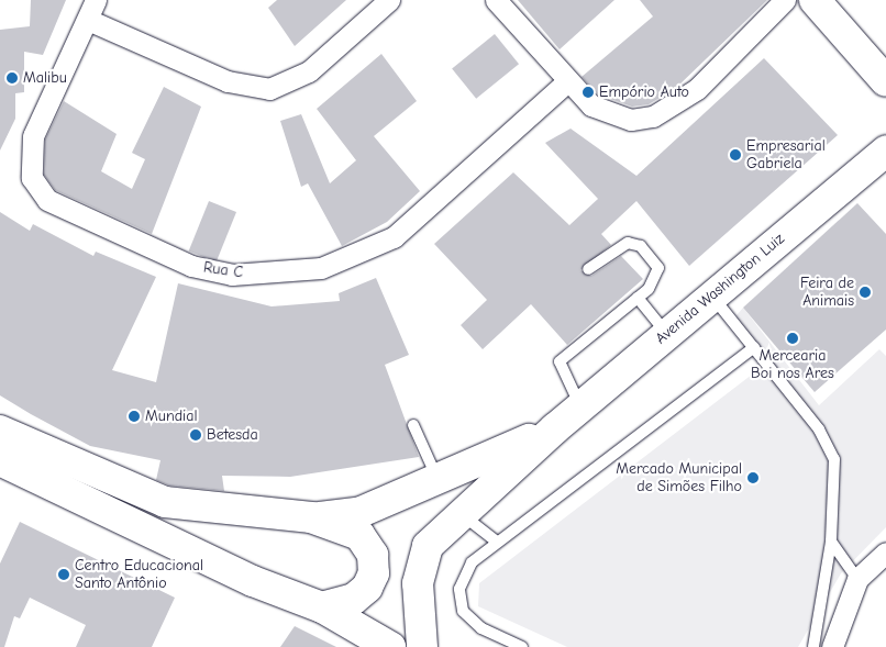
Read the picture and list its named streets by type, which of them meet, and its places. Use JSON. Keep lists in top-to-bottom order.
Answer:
{
  "streets": {
    "main road": ["Avenida Washington Luiz"],
    "street": ["Rua C"]
  },
  "places": [
    "Malibu",
    "Empório Auto",
    "Empresarial Gabriela",
    "Feira de Animais",
    "Mercearia Boi nos Ares",
    "Mundial",
    "Betesda",
    "Mercado Municipal de Simões Filho",
    "Centro Educacional Santo Antônio"
  ]
}
